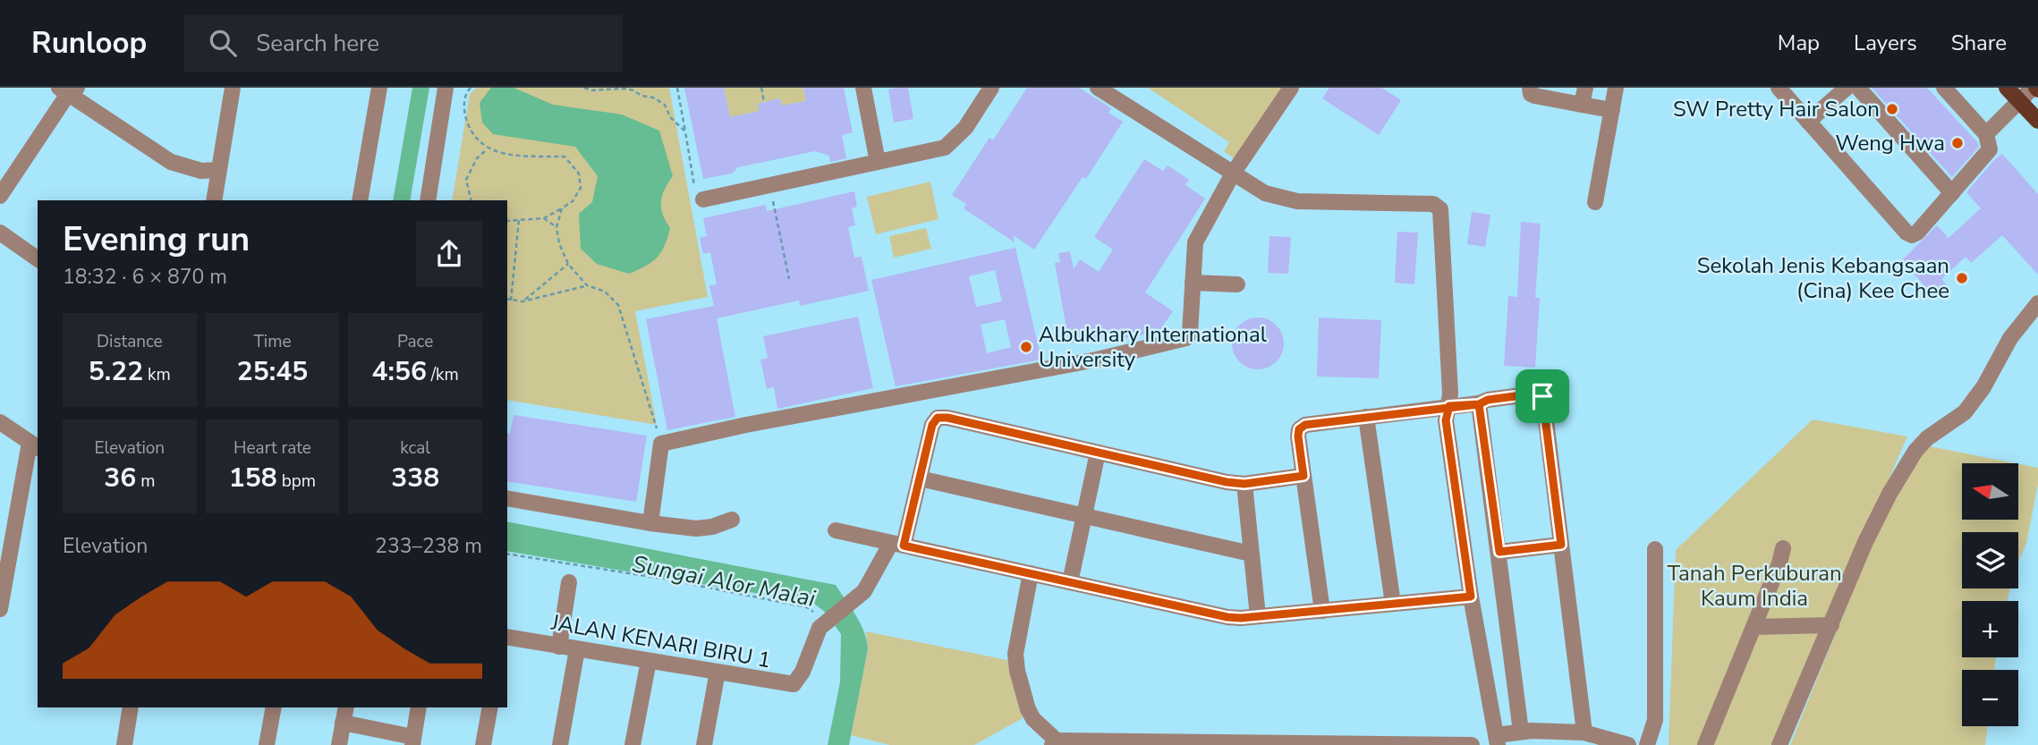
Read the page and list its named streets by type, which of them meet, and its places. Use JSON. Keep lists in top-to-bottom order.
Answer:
{
  "streets": {
    "street": ["JALAN KENARI BIRU 1"]
  },
  "water": ["Sungai Alor Malai"],
  "parks": ["Tanah Perkuburan Kaum India"],
  "places": [
    "SW Pretty Hair Salon",
    "Weng Hwa",
    "Sekolah Jenis Kebangsaan (Cina) Kee Chee",
    "Albukhary International University"
  ],
  "north": "left",
  "page": {
    "header": "Runloop",
    "search": "Search here",
    "nav": ["Map", "Layers", "Share"],
    "heading": ["Evening run", "18:32 · 6 × 870 m"],
    "stats": [
      ["Distance", "5.22 km"],
      ["Time", "25:45"],
      ["Pace", "4:56 /km"],
      ["Elevation", "36 m"],
      ["Heart rate", "158 bpm"],
      ["kcal", "338"]
    ],
    "map_buttons": ["+", "−"],
    "chart": ["Elevation", "233–238 m"]
  }
}
